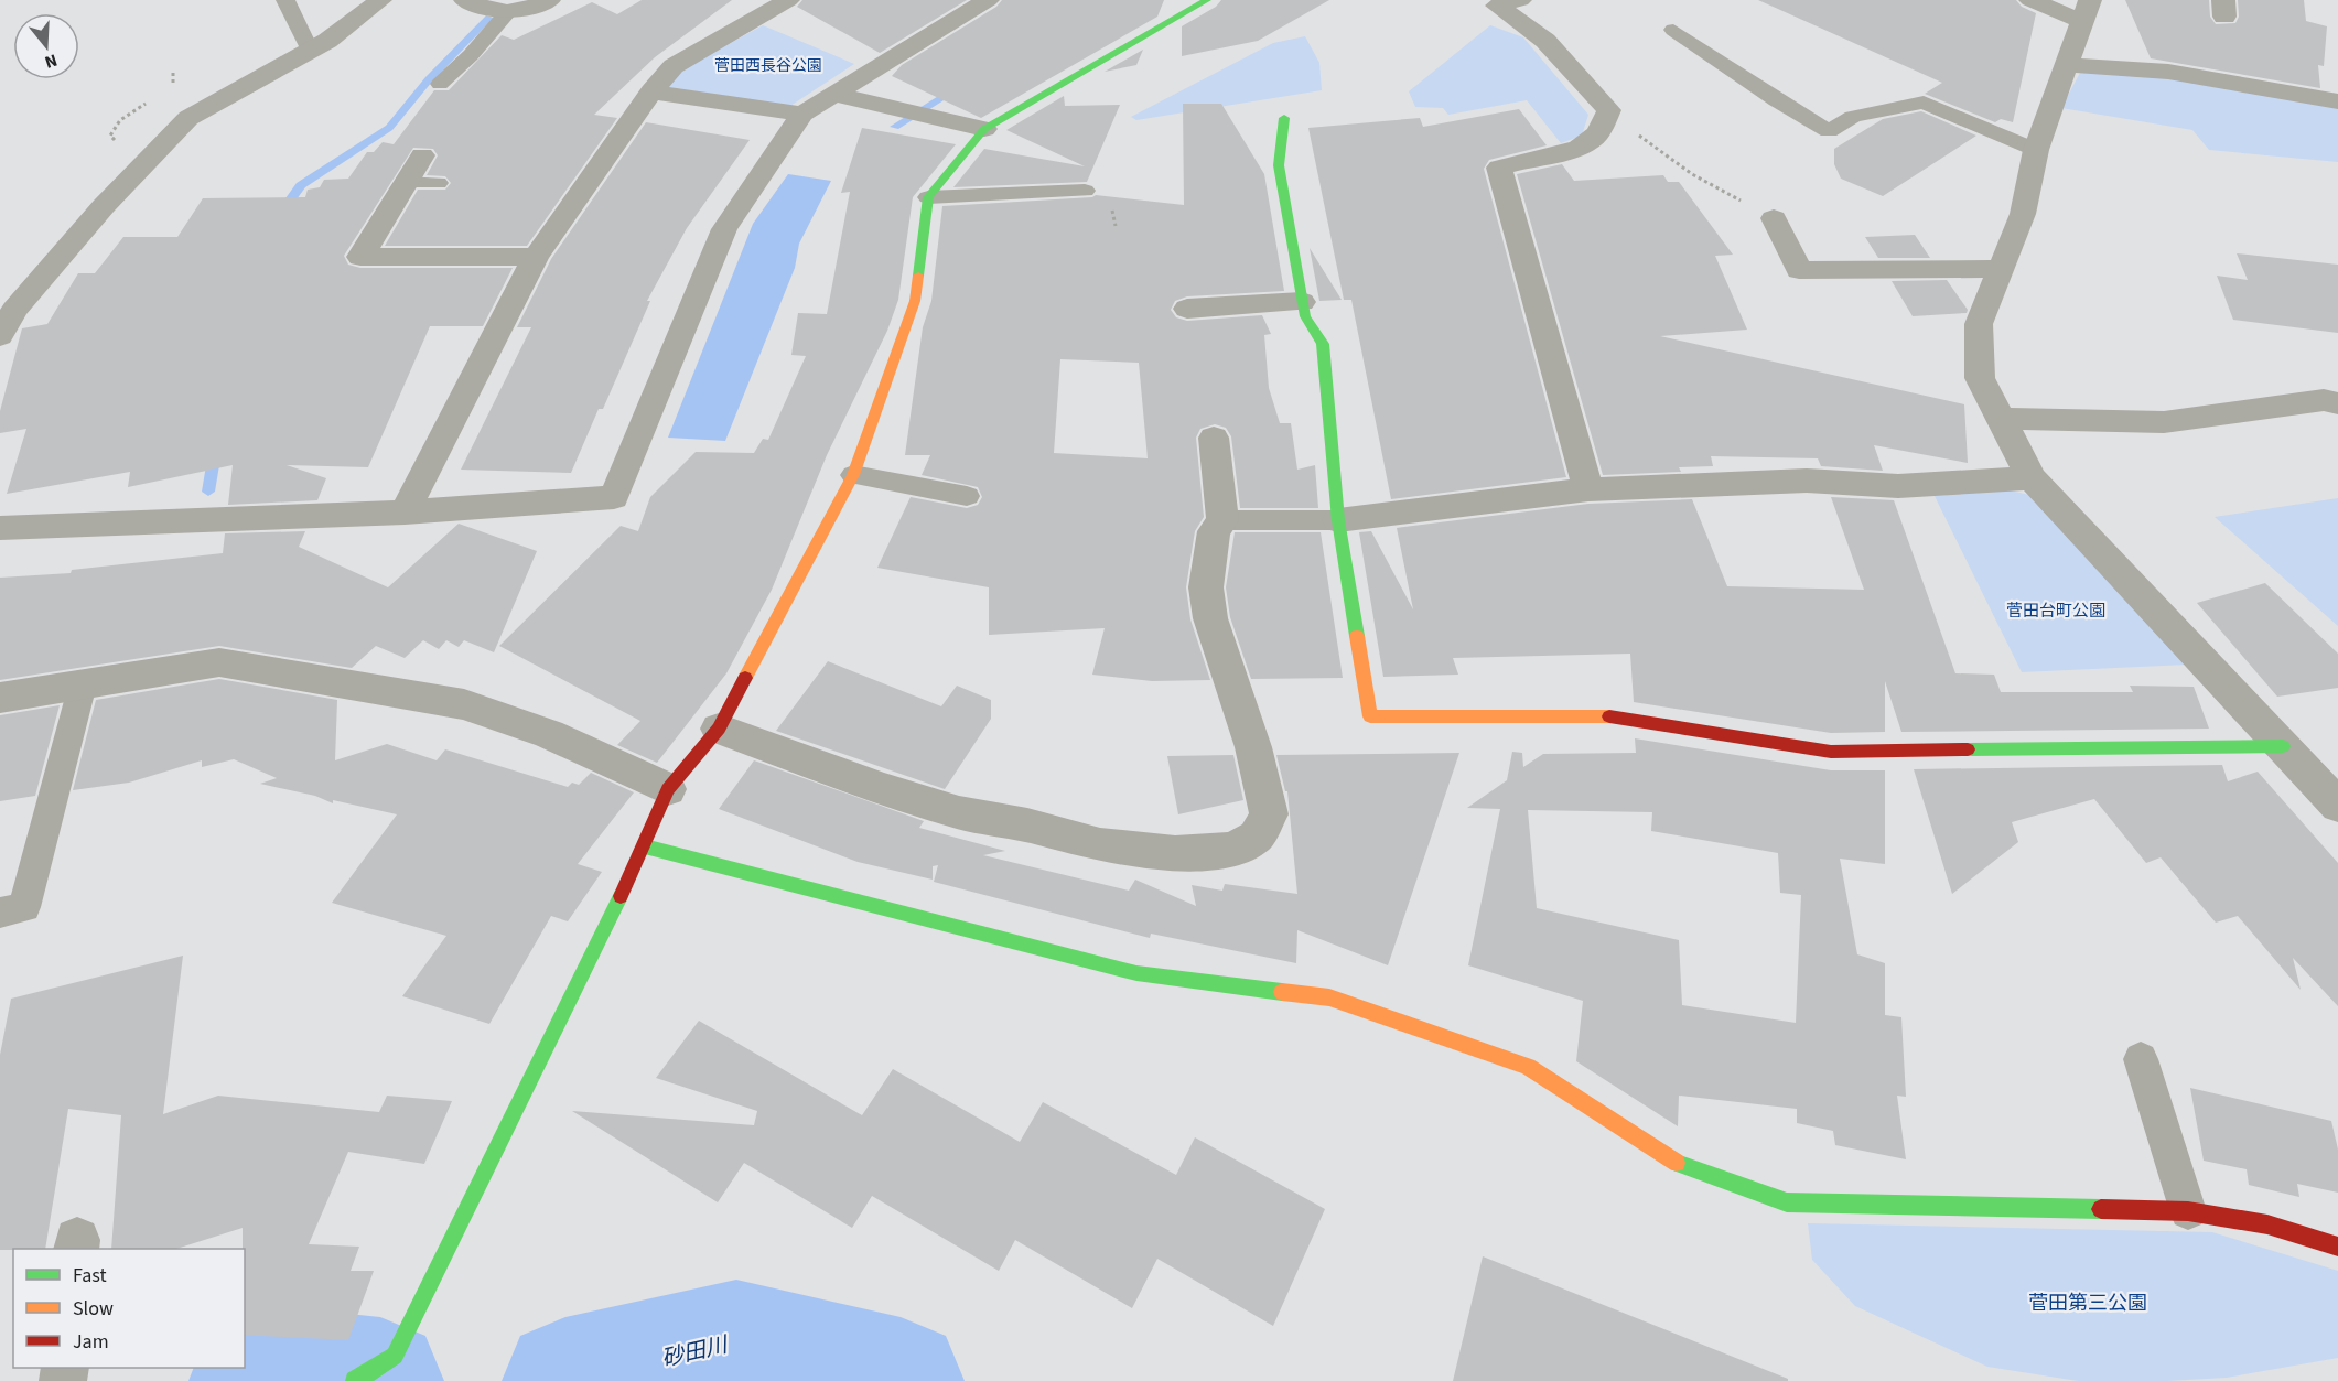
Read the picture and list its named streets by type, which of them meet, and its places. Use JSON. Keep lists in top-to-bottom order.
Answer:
{
  "water": ["砂田川"],
  "parks": ["菅田西長谷公園", "菅田台町公園", "菅田第三公園"],
  "legend": ["Fast", "Slow", "Jam"],
  "north": "bottom"
}
